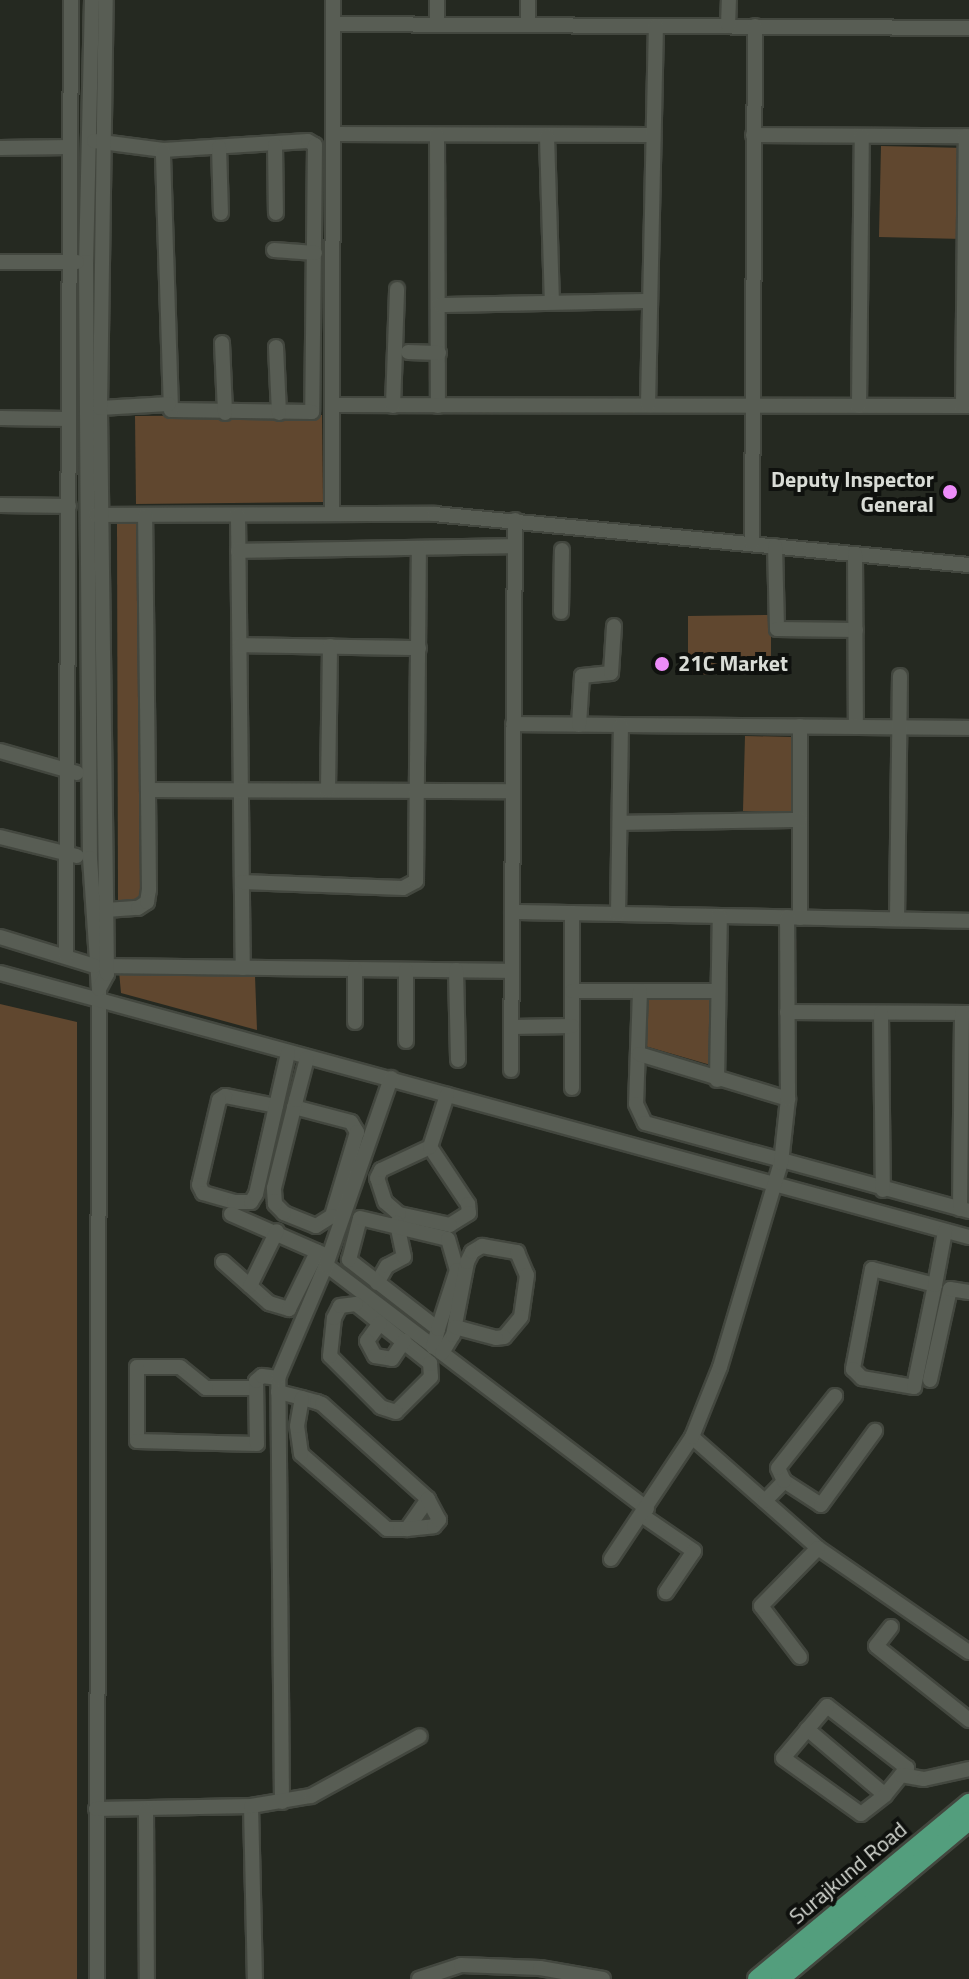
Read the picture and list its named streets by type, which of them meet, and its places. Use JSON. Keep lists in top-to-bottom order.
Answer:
{
  "streets": {
    "main road": ["Surajkund Road"]
  },
  "places": ["Deputy Inspector General", "21C Market"]
}
